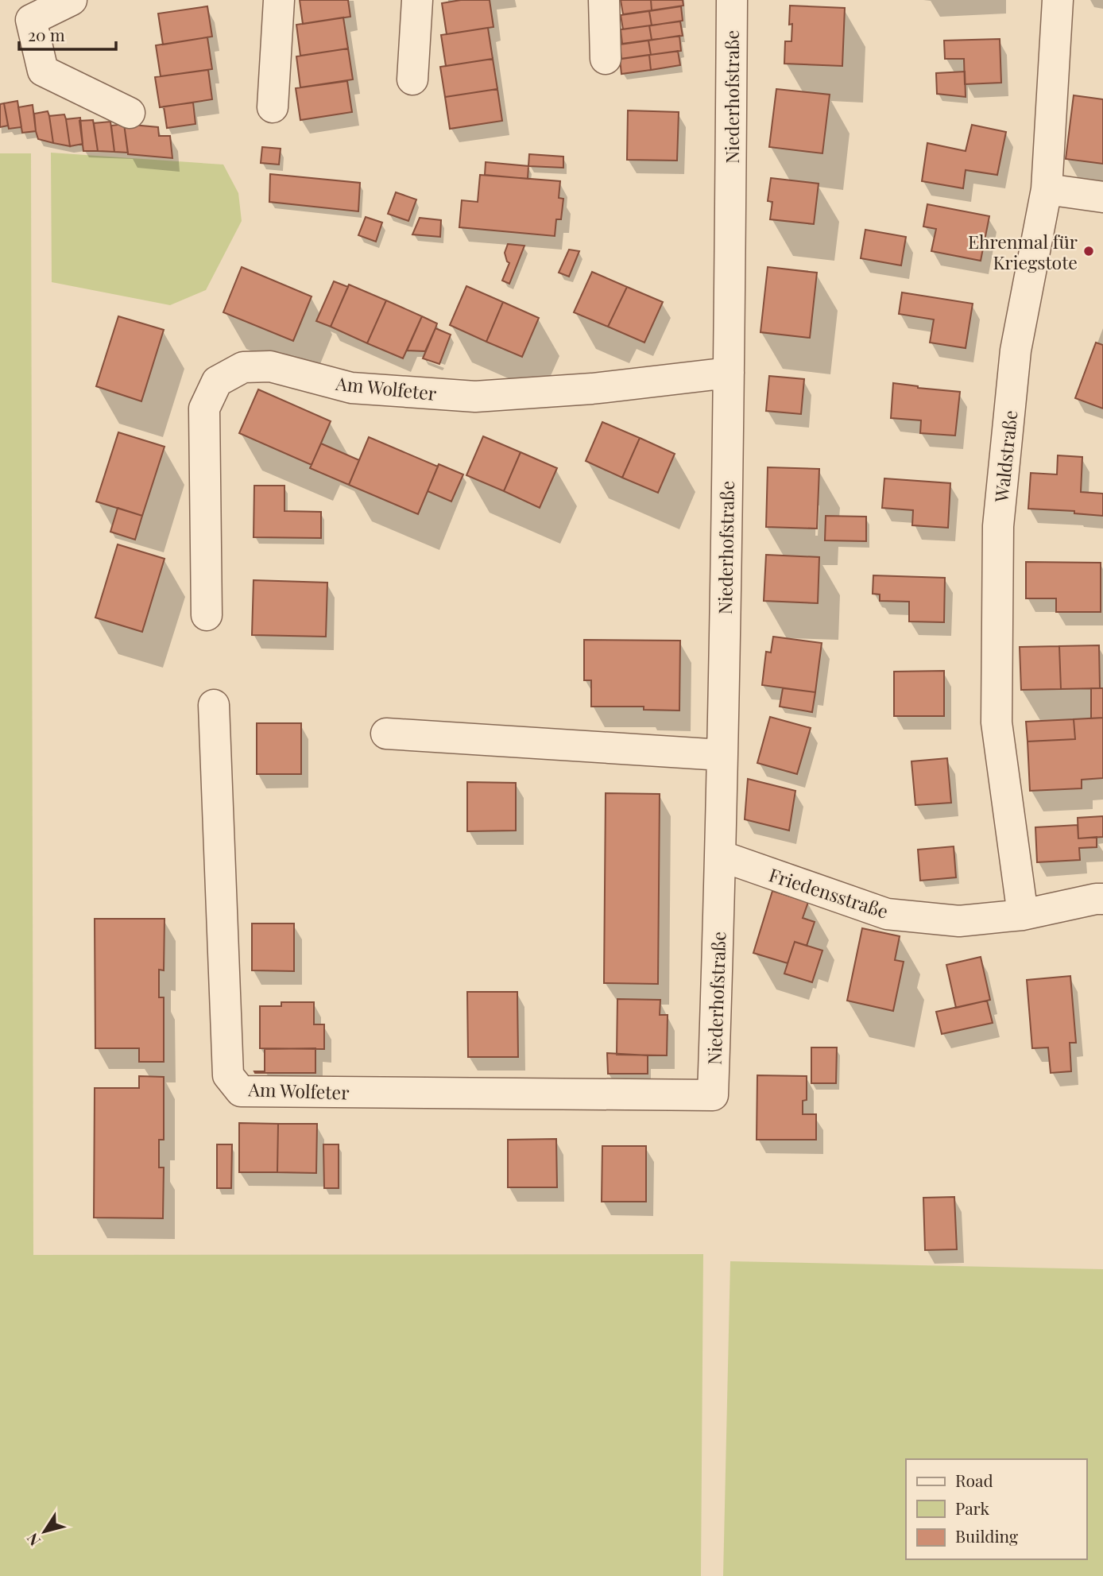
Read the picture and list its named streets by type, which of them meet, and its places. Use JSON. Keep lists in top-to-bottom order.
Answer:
{
  "streets": {
    "street": [
      "Niederhofstraße",
      "Am Wolfeter",
      "Waldstraße",
      "Friedensstraße"
    ]
  },
  "crossings": [
    ["Niederhofstraße", "Am Wolfeter"],
    ["Niederhofstraße", "Friedensstraße"],
    ["Waldstraße", "Friedensstraße"]
  ],
  "places": ["Ehrenmal für Kriegstote"],
  "legend": ["Road", "Park", "Building"],
  "scale_bar": "20 m",
  "north": "bottom left"
}
